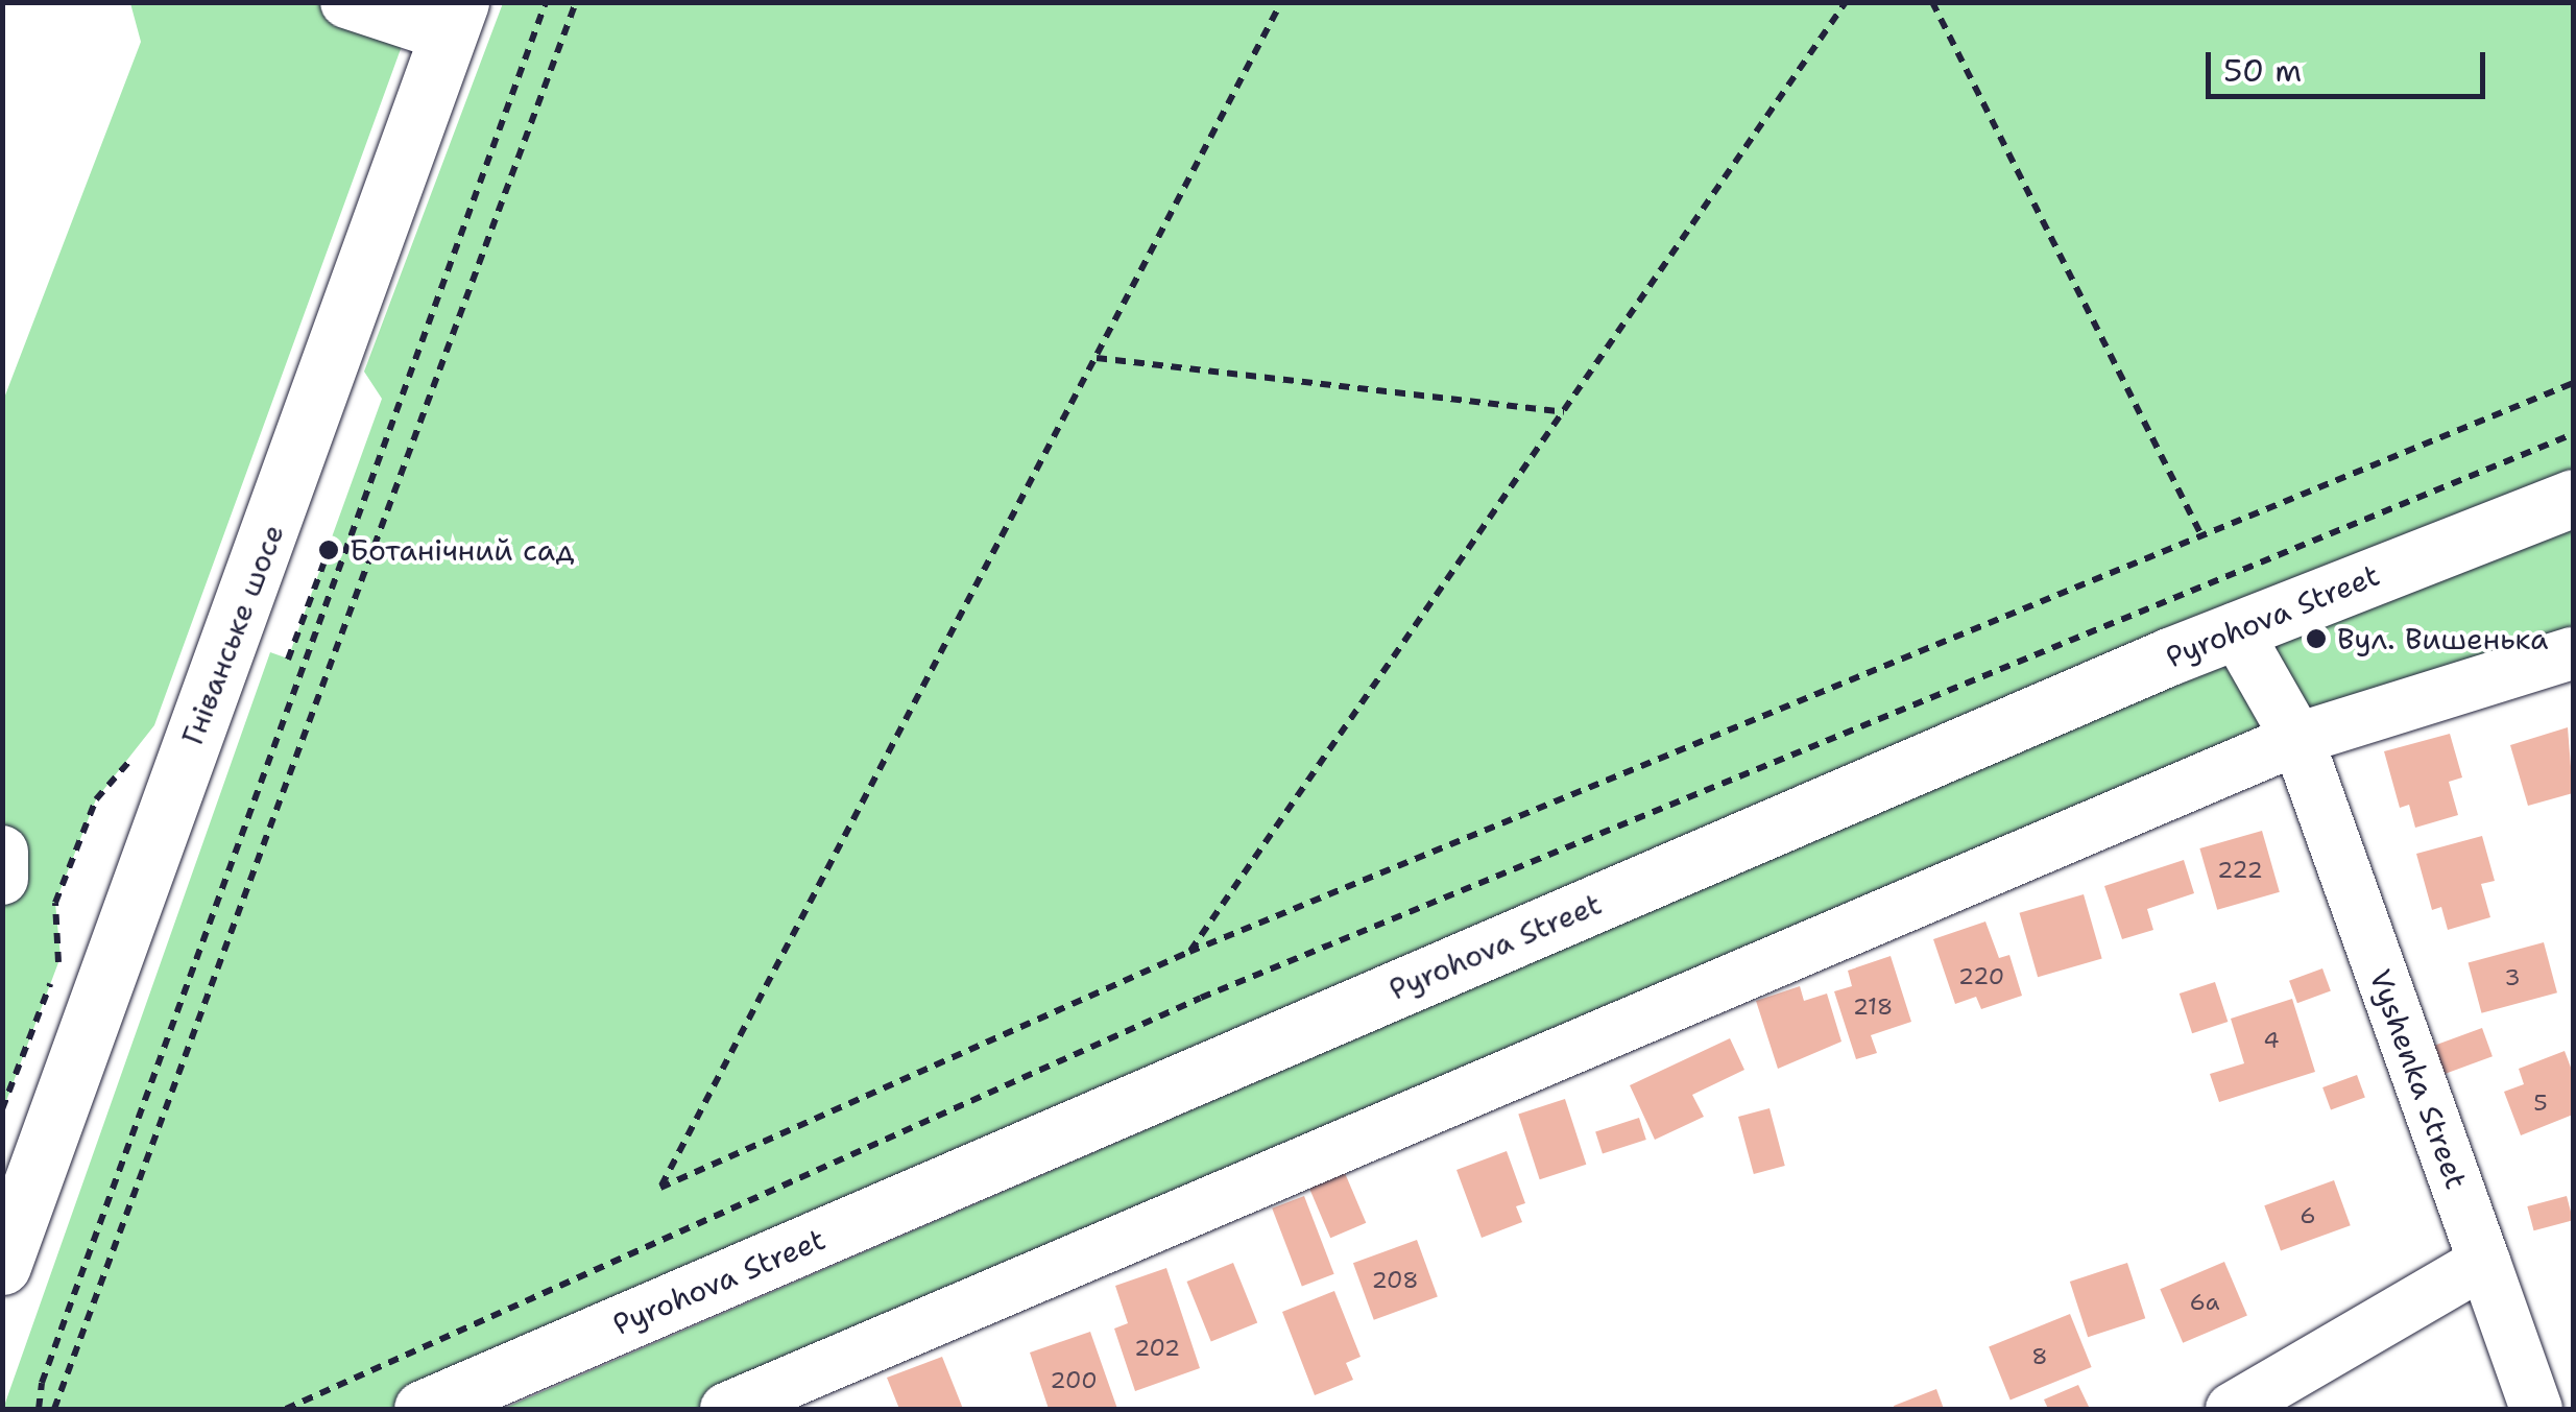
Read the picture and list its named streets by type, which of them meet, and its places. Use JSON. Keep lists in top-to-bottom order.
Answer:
{
  "streets": {
    "main road": ["Pyrohova Street", "Гніванське шосе"],
    "street": ["Vyshenka Street"]
  },
  "crossings": [
    ["Pyrohova Street", "Vyshenka Street"]
  ],
  "places": ["Ботанічний сад", "Вул. Вишенька"],
  "house_numbers": [
    "222",
    "220",
    "3",
    "218",
    "4",
    "5",
    "6",
    "208",
    "6а",
    "202",
    "8",
    "200"
  ],
  "scale_bar": "50 m"
}
